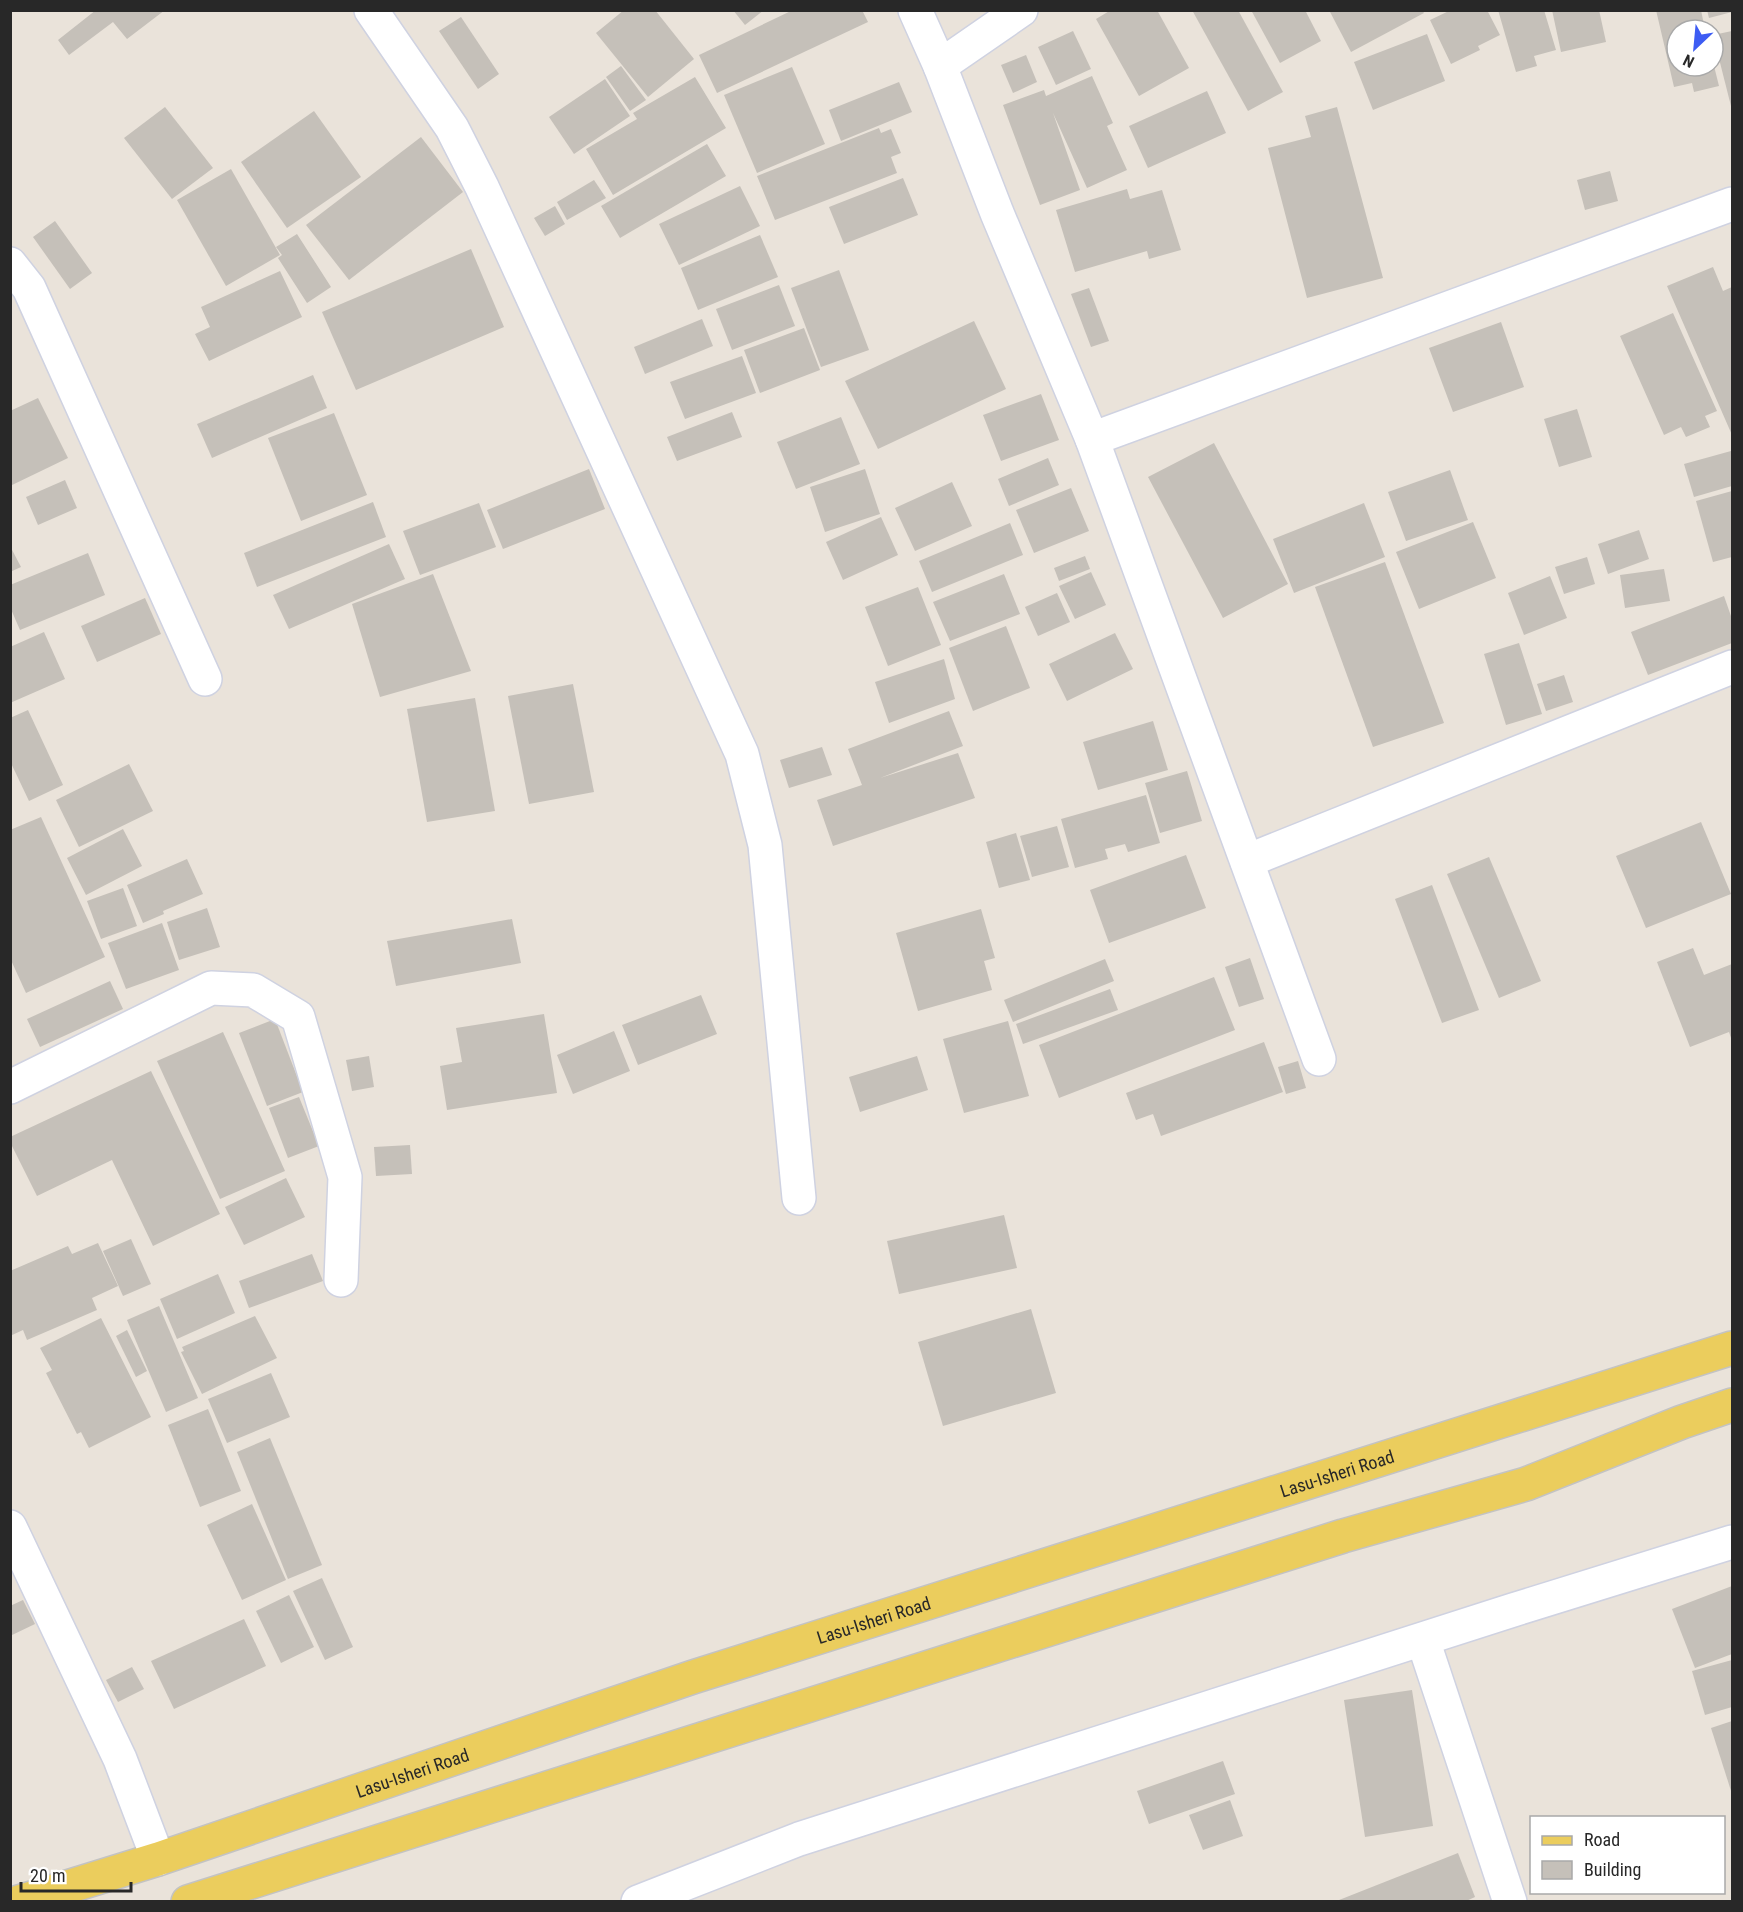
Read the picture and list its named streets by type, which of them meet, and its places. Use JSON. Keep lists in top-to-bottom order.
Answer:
{
  "streets": {
    "main road": ["Lasu-Isheri Road"]
  },
  "legend": ["Road", "Building"],
  "scale_bar": "20 m",
  "north": "bottom left"
}
